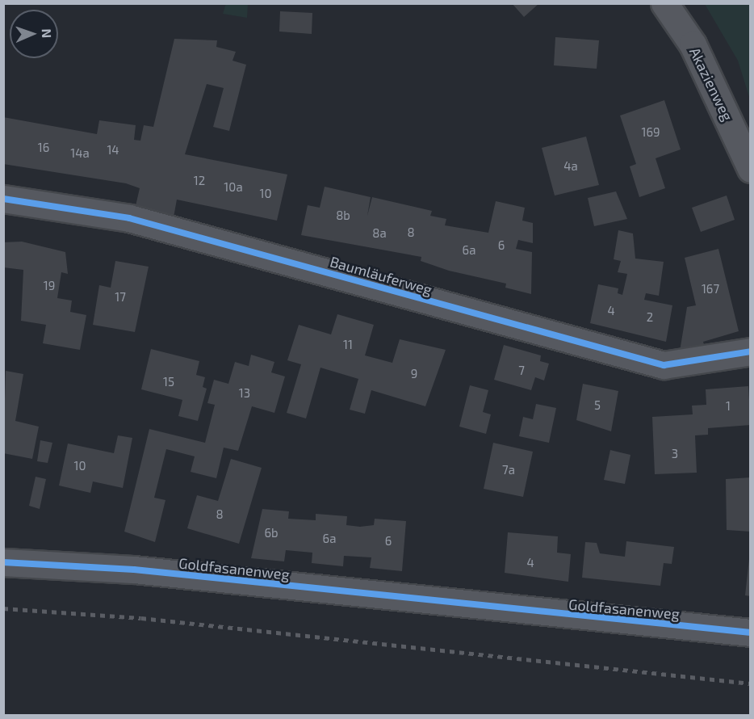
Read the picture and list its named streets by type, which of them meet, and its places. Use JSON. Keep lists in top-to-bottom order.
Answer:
{
  "streets": {
    "street": ["Akazienweg", "Baumläuferweg", "Goldfasanenweg"]
  },
  "house_numbers": [
    "169",
    "16",
    "14",
    "14a",
    "4a",
    "12",
    "10a",
    "10",
    "8b",
    "8",
    "8a",
    "6",
    "6a",
    "19",
    "167",
    "17",
    "4",
    "2",
    "11",
    "7",
    "9",
    "15",
    "13",
    "5",
    "1",
    "3",
    "10",
    "7a",
    "8",
    "6b",
    "6a",
    "6",
    "4"
  ],
  "north": "right"
}
